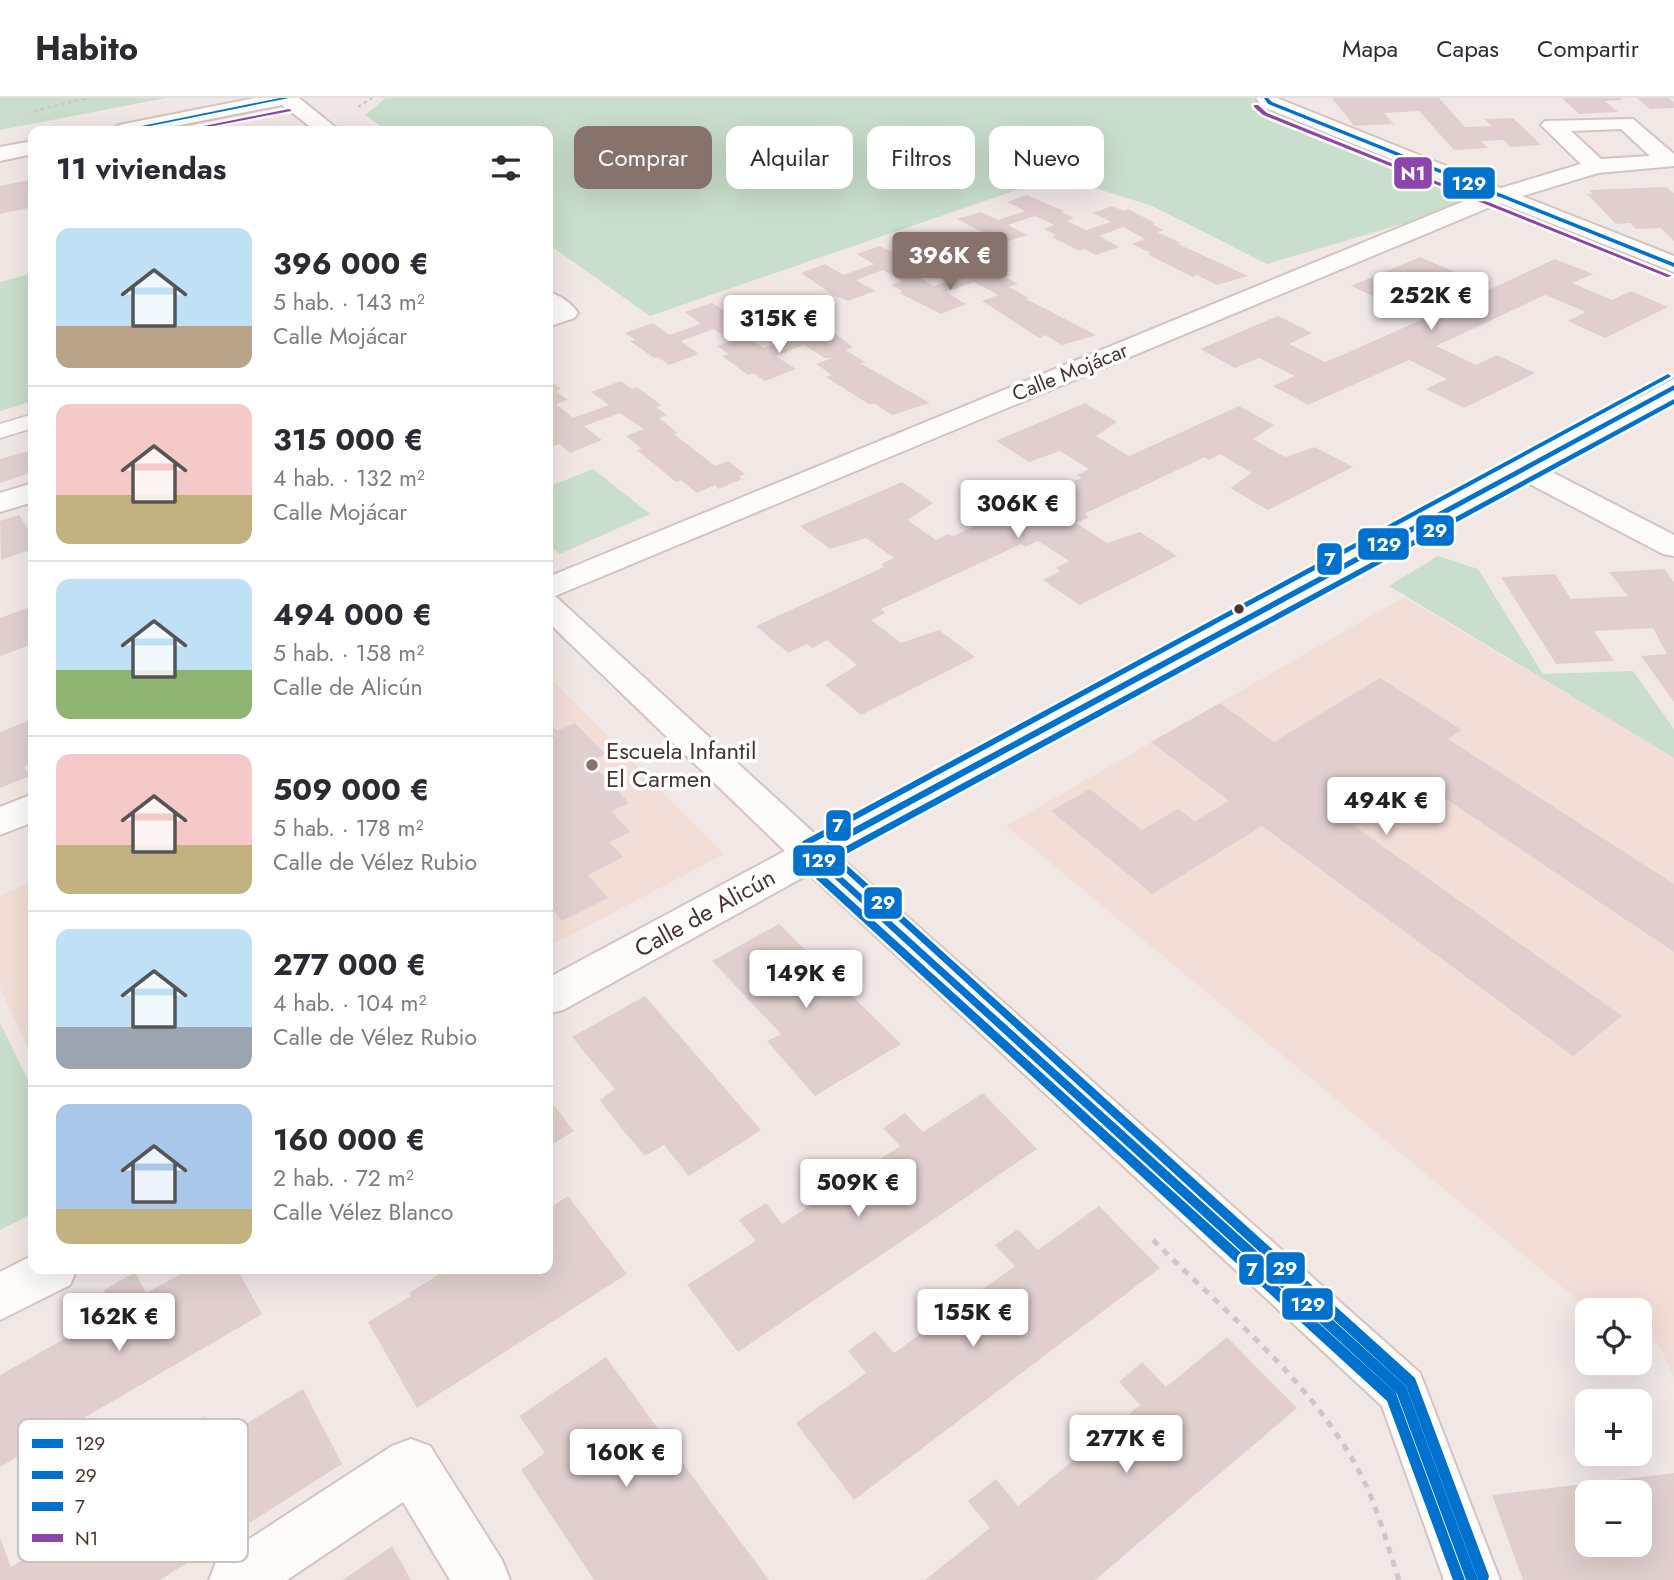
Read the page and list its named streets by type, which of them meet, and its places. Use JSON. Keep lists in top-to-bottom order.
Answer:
{
  "streets": {
    "street": ["Calle Mojácar", "Calle de Alicún"]
  },
  "places": ["Escuela Infantil El Carmen"],
  "lines": [
    "transit line 129",
    "transit line N1",
    "transit line 7",
    "transit line 29"
  ],
  "legend": [
    "129",
    "29",
    "7",
    "N1"
  ],
  "page": {
    "header": "Habito",
    "nav": ["Mapa", "Capas", "Compartir"],
    "chip": [
      "Comprar",
      "Alquilar",
      "Filtros",
      "Nuevo"
    ],
    "heading": "11 viviendas",
    "list": [
      {
        "name": "396 000 €",
        "note": "5 hab. · 143 m² · Calle Mojácar"
      },
      {
        "name": "315 000 €",
        "note": "4 hab. · 132 m² · Calle Mojácar"
      },
      {
        "name": "494 000 €",
        "note": "5 hab. · 158 m² · Calle de Alicún"
      },
      {
        "name": "509 000 €",
        "note": "5 hab. · 178 m² · Calle de Vélez Rubio"
      },
      {
        "name": "277 000 €",
        "note": "4 hab. · 104 m² · Calle de Vélez Rubio"
      },
      {
        "name": "160 000 €",
        "note": "2 hab. · 72 m² · Calle Vélez Blanco"
      }
    ],
    "price": [
      "396K €",
      "252K €",
      "315K €",
      "306K €",
      "494K €",
      "149K €",
      "509K €",
      "155K €",
      "162K €",
      "277K €",
      "160K €"
    ],
    "map_buttons": ["+", "−"]
  }
}
